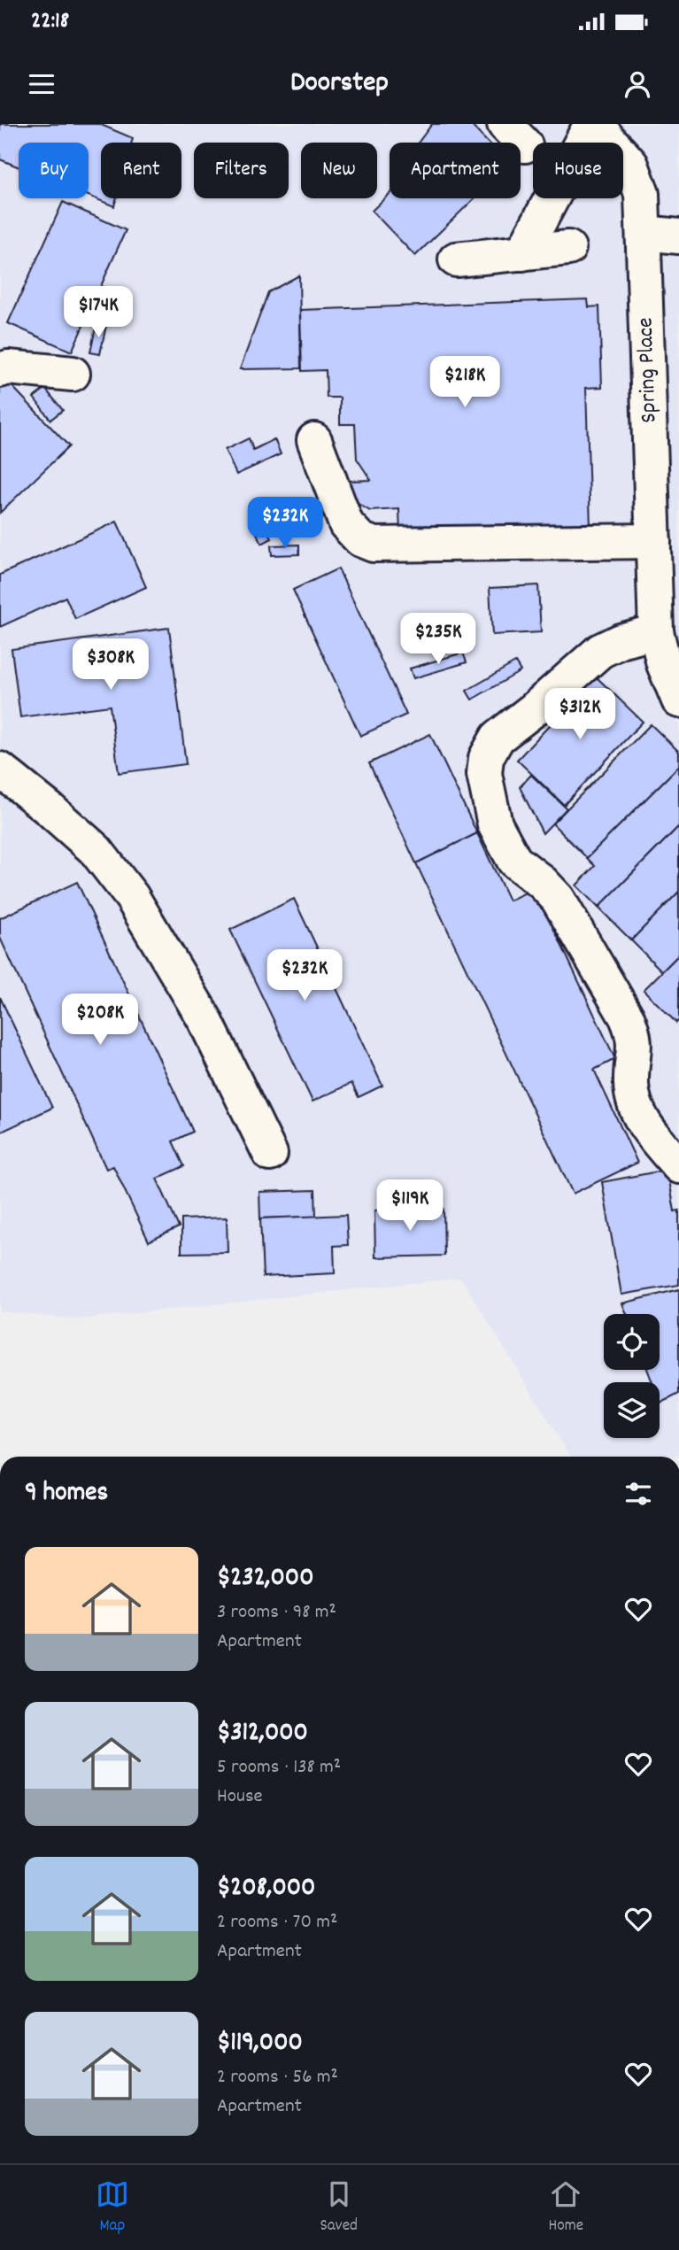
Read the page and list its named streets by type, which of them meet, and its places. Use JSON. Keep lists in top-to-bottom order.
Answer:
{
  "streets": {
    "lane": ["Spring Place"]
  },
  "page": {
    "status": "22:18",
    "header": "Doorstep",
    "chip": [
      "Buy",
      "Rent",
      "Filters",
      "New",
      "Apartment",
      "House"
    ],
    "price": [
      "$174K",
      "$218K",
      "$232K",
      "$235K",
      "$308K",
      "$312K",
      "$232K",
      "$208K",
      "$119K"
    ],
    "heading": "9 homes",
    "list": [
      {
        "name": "$232,000",
        "note": "3 rooms · 98 m² · Apartment"
      },
      {
        "name": "$312,000",
        "note": "5 rooms · 138 m² · House"
      },
      {
        "name": "$208,000",
        "note": "2 rooms · 70 m² · Apartment"
      },
      {
        "name": "$119,000",
        "note": "2 rooms · 56 m² · Apartment"
      }
    ],
    "tabs": ["Map", "Saved", "Home"]
  }
}
